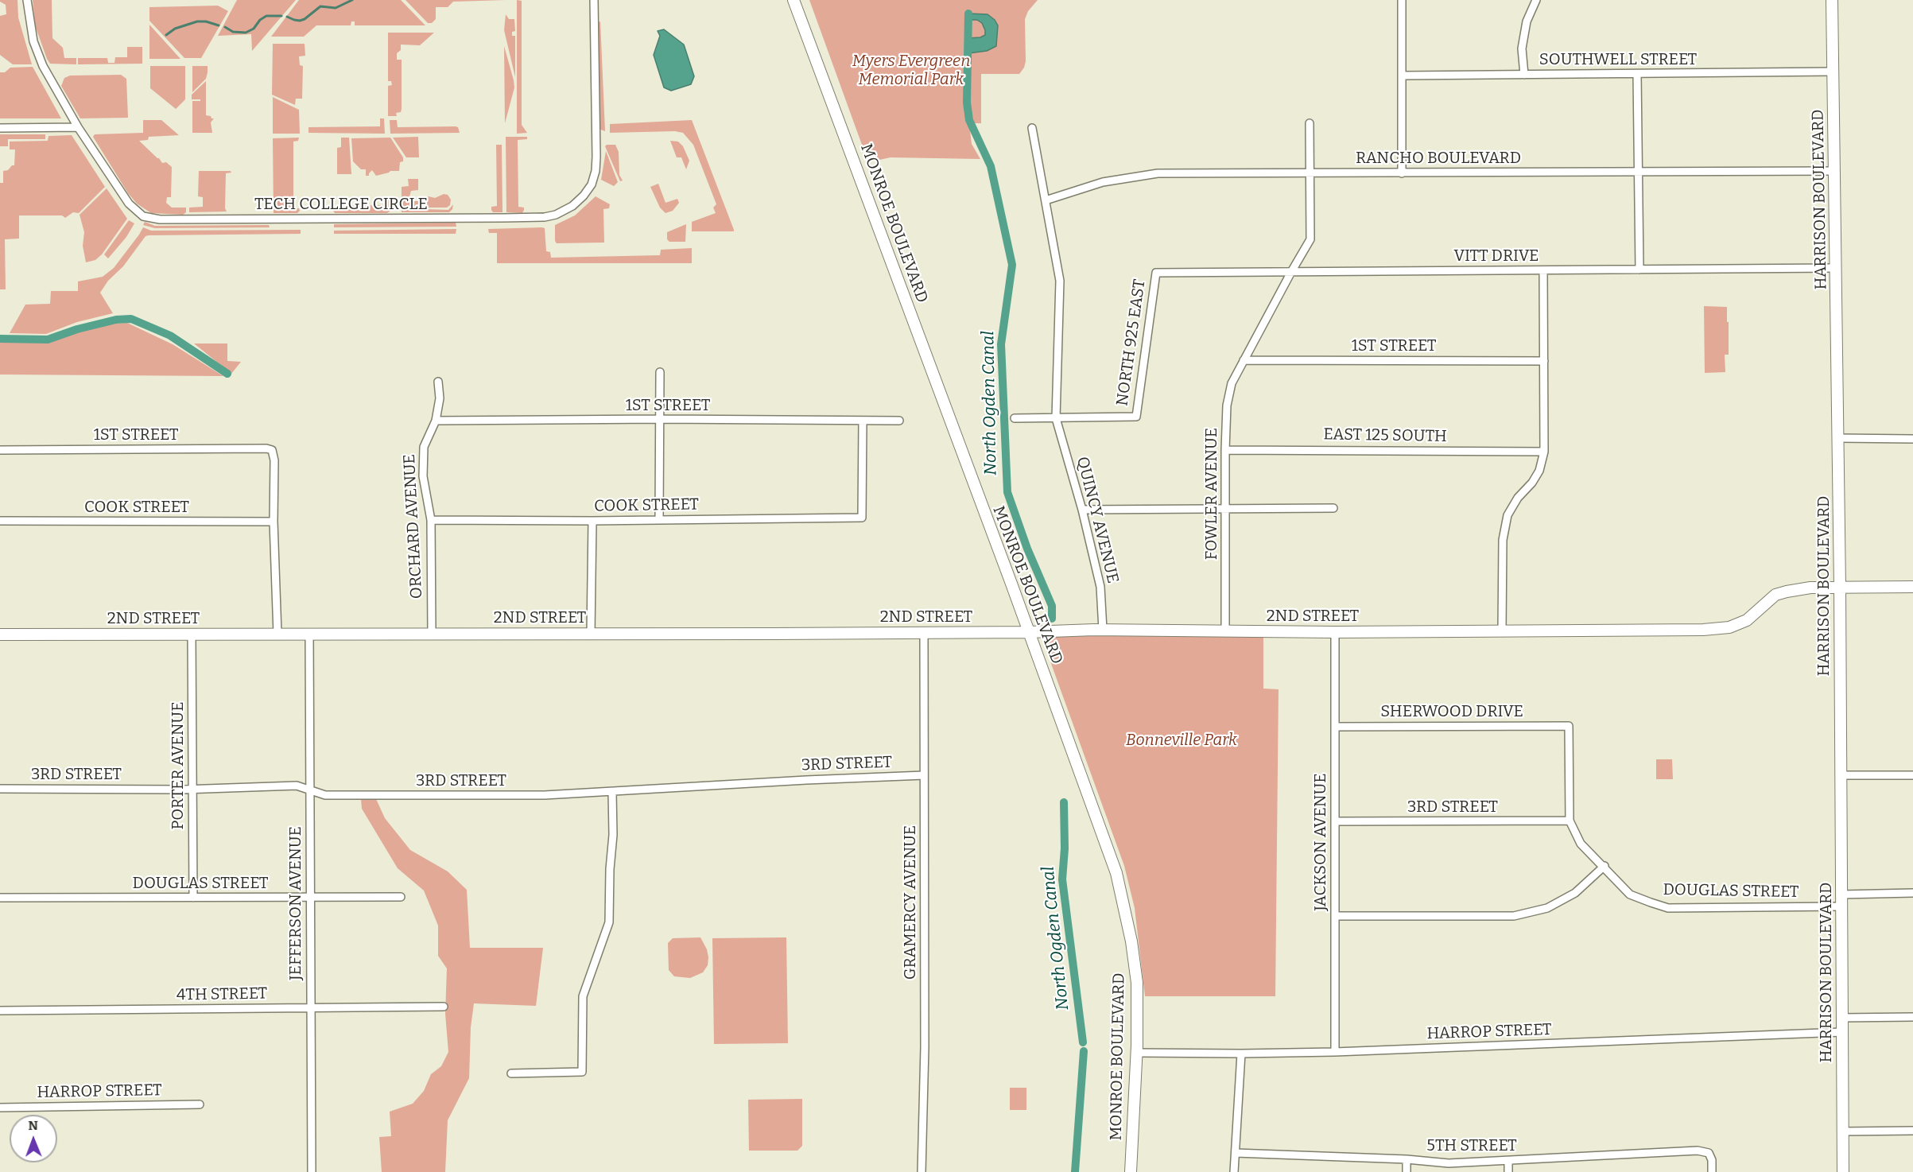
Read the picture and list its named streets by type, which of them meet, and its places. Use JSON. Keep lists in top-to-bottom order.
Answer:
{
  "streets": {
    "main road": ["HARRISON BOULEVARD", "MONROE BOULEVARD", "2ND STREET"],
    "street": [
      "SOUTHWELL STREET",
      "RANCHO BOULEVARD",
      "TECH COLLEGE CIRCLE",
      "VITT DRIVE",
      "NORTH 925 EAST",
      "1ST STREET",
      "EAST 125 SOUTH",
      "FOWLER AVENUE",
      "COOK STREET",
      "QUINCY AVENUE",
      "ORCHARD AVENUE",
      "SHERWOOD DRIVE",
      "3RD STREET",
      "PORTER AVENUE",
      "JACKSON AVENUE",
      "DOUGLAS STREET",
      "GRAMERCY AVENUE",
      "JEFFERSON AVENUE",
      "4TH STREET",
      "HARROP STREET",
      "5TH STREET"
    ]
  },
  "crossings": [
    ["SOUTHWELL STREET", "HARRISON BOULEVARD"],
    ["RANCHO BOULEVARD", "HARRISON BOULEVARD"],
    ["RANCHO BOULEVARD", "FOWLER AVENUE"],
    ["RANCHO BOULEVARD", "QUINCY AVENUE"],
    ["HARRISON BOULEVARD", "VITT DRIVE"],
    ["HARRISON BOULEVARD", "2ND STREET"],
    ["HARRISON BOULEVARD", "DOUGLAS STREET"],
    ["HARRISON BOULEVARD", "HARROP STREET"],
    ["MONROE BOULEVARD", "2ND STREET"],
    ["MONROE BOULEVARD", "HARROP STREET"],
    ["VITT DRIVE", "NORTH 925 EAST"],
    ["VITT DRIVE", "FOWLER AVENUE"],
    ["NORTH 925 EAST", "QUINCY AVENUE"],
    ["1ST STREET", "FOWLER AVENUE"],
    ["1ST STREET", "COOK STREET"],
    ["1ST STREET", "ORCHARD AVENUE"],
    ["EAST 125 SOUTH", "FOWLER AVENUE"],
    ["FOWLER AVENUE", "2ND STREET"],
    ["COOK STREET", "ORCHARD AVENUE"],
    ["QUINCY AVENUE", "2ND STREET"],
    ["ORCHARD AVENUE", "2ND STREET"],
    ["2ND STREET", "PORTER AVENUE"],
    ["2ND STREET", "JACKSON AVENUE"],
    ["2ND STREET", "GRAMERCY AVENUE"],
    ["2ND STREET", "JEFFERSON AVENUE"],
    ["SHERWOOD DRIVE", "3RD STREET"],
    ["SHERWOOD DRIVE", "JACKSON AVENUE"],
    ["SHERWOOD DRIVE", "DOUGLAS STREET"],
    ["3RD STREET", "PORTER AVENUE"],
    ["3RD STREET", "JACKSON AVENUE"],
    ["3RD STREET", "DOUGLAS STREET"],
    ["3RD STREET", "GRAMERCY AVENUE"],
    ["3RD STREET", "JEFFERSON AVENUE"],
    ["PORTER AVENUE", "DOUGLAS STREET"],
    ["JACKSON AVENUE", "HARROP STREET"],
    ["DOUGLAS STREET", "JEFFERSON AVENUE"],
    ["JEFFERSON AVENUE", "4TH STREET"]
  ],
  "water": ["North Ogden Canal"],
  "parks": ["Myers Evergreen Memorial Park", "Bonneville Park"],
  "north": "top"
}
